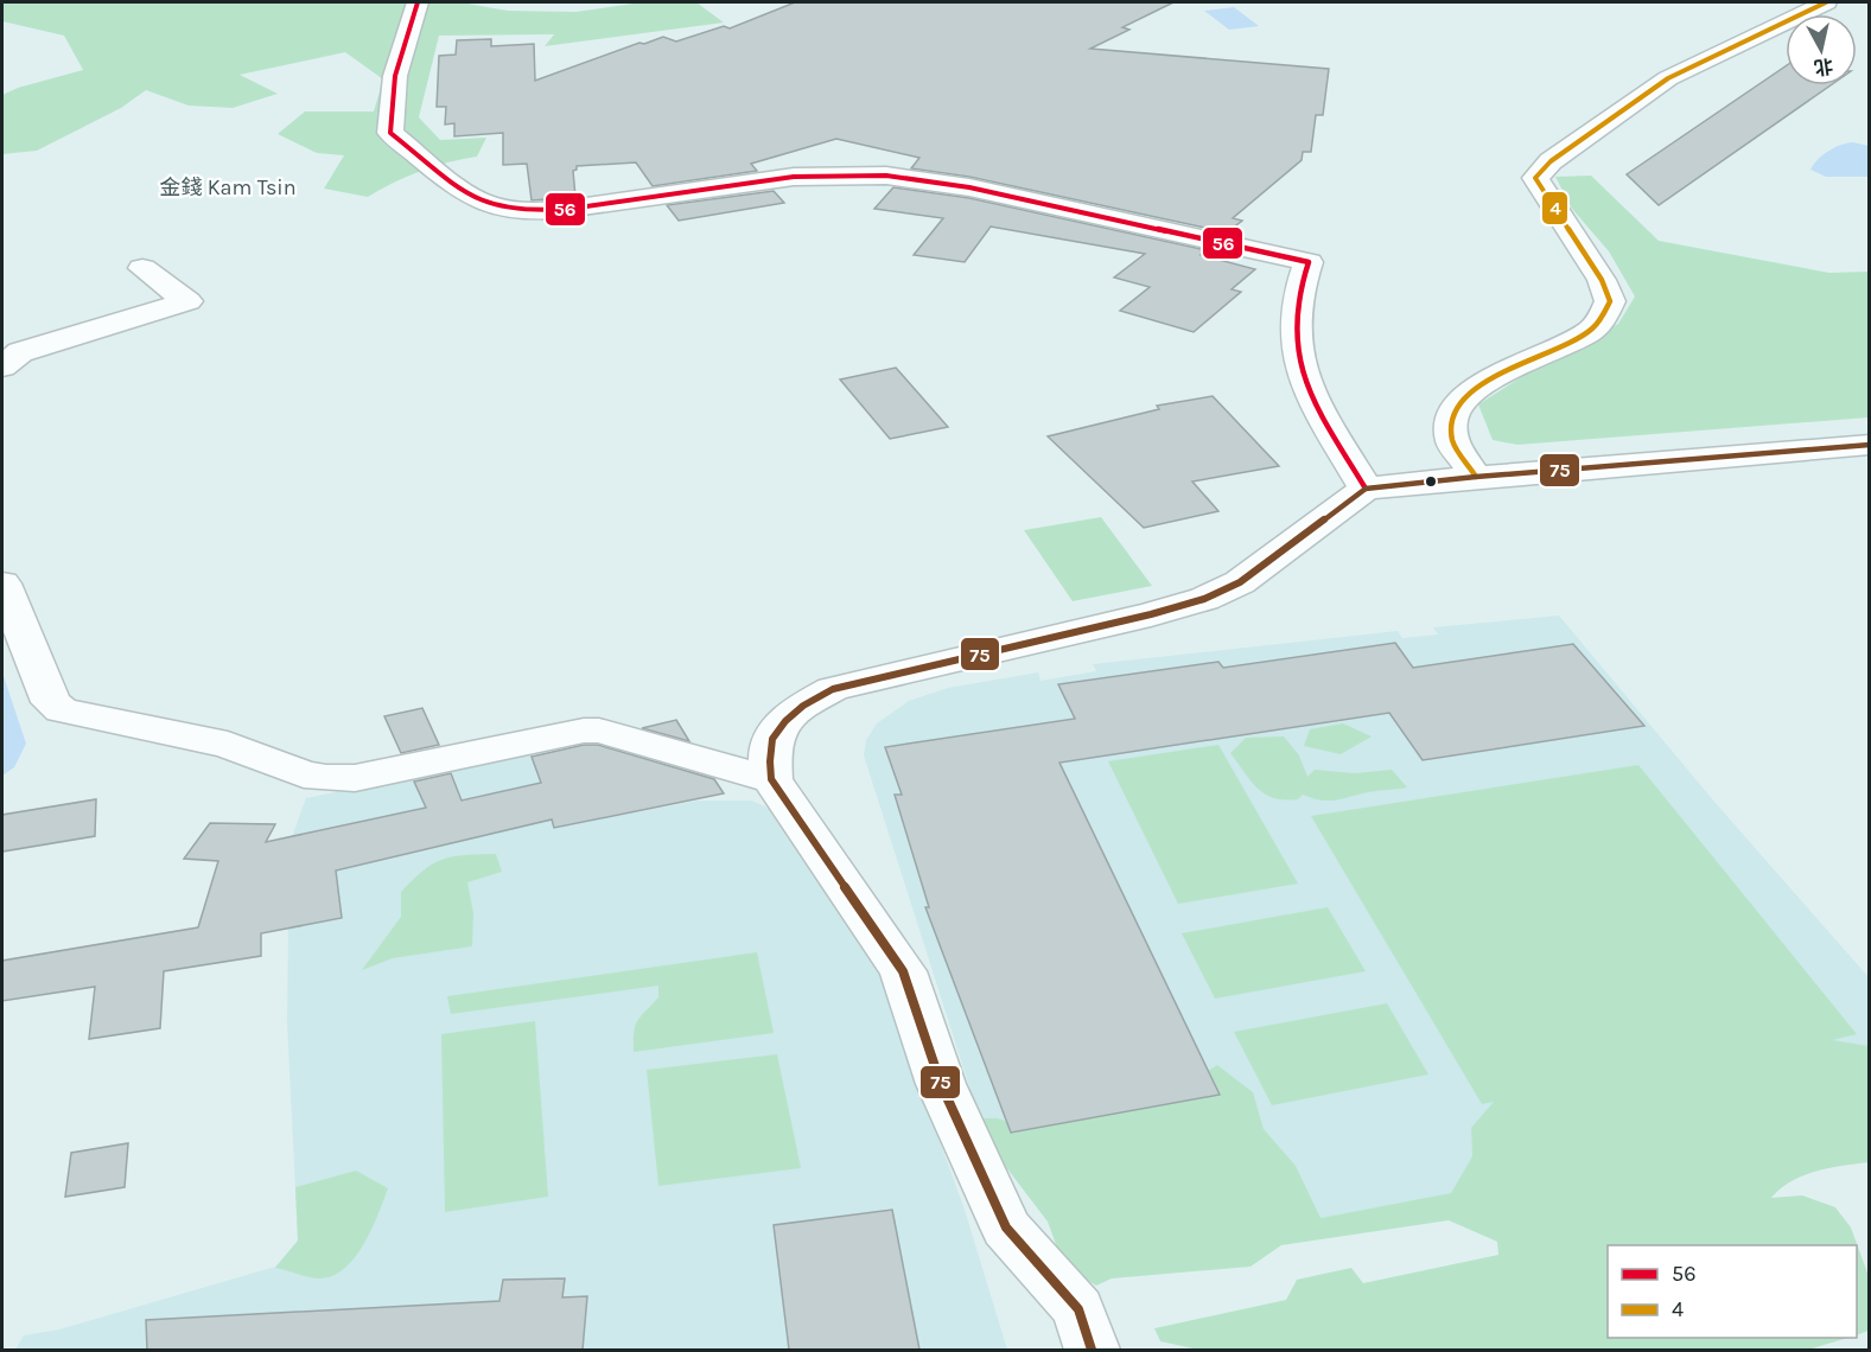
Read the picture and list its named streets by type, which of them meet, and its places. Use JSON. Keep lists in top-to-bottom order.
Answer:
{
  "districts": ["金錢 Kam Tsin"],
  "lines": ["transit line 56", "transit line 4", "transit line 75"],
  "legend": ["56", "4"],
  "north": "bottom"
}
